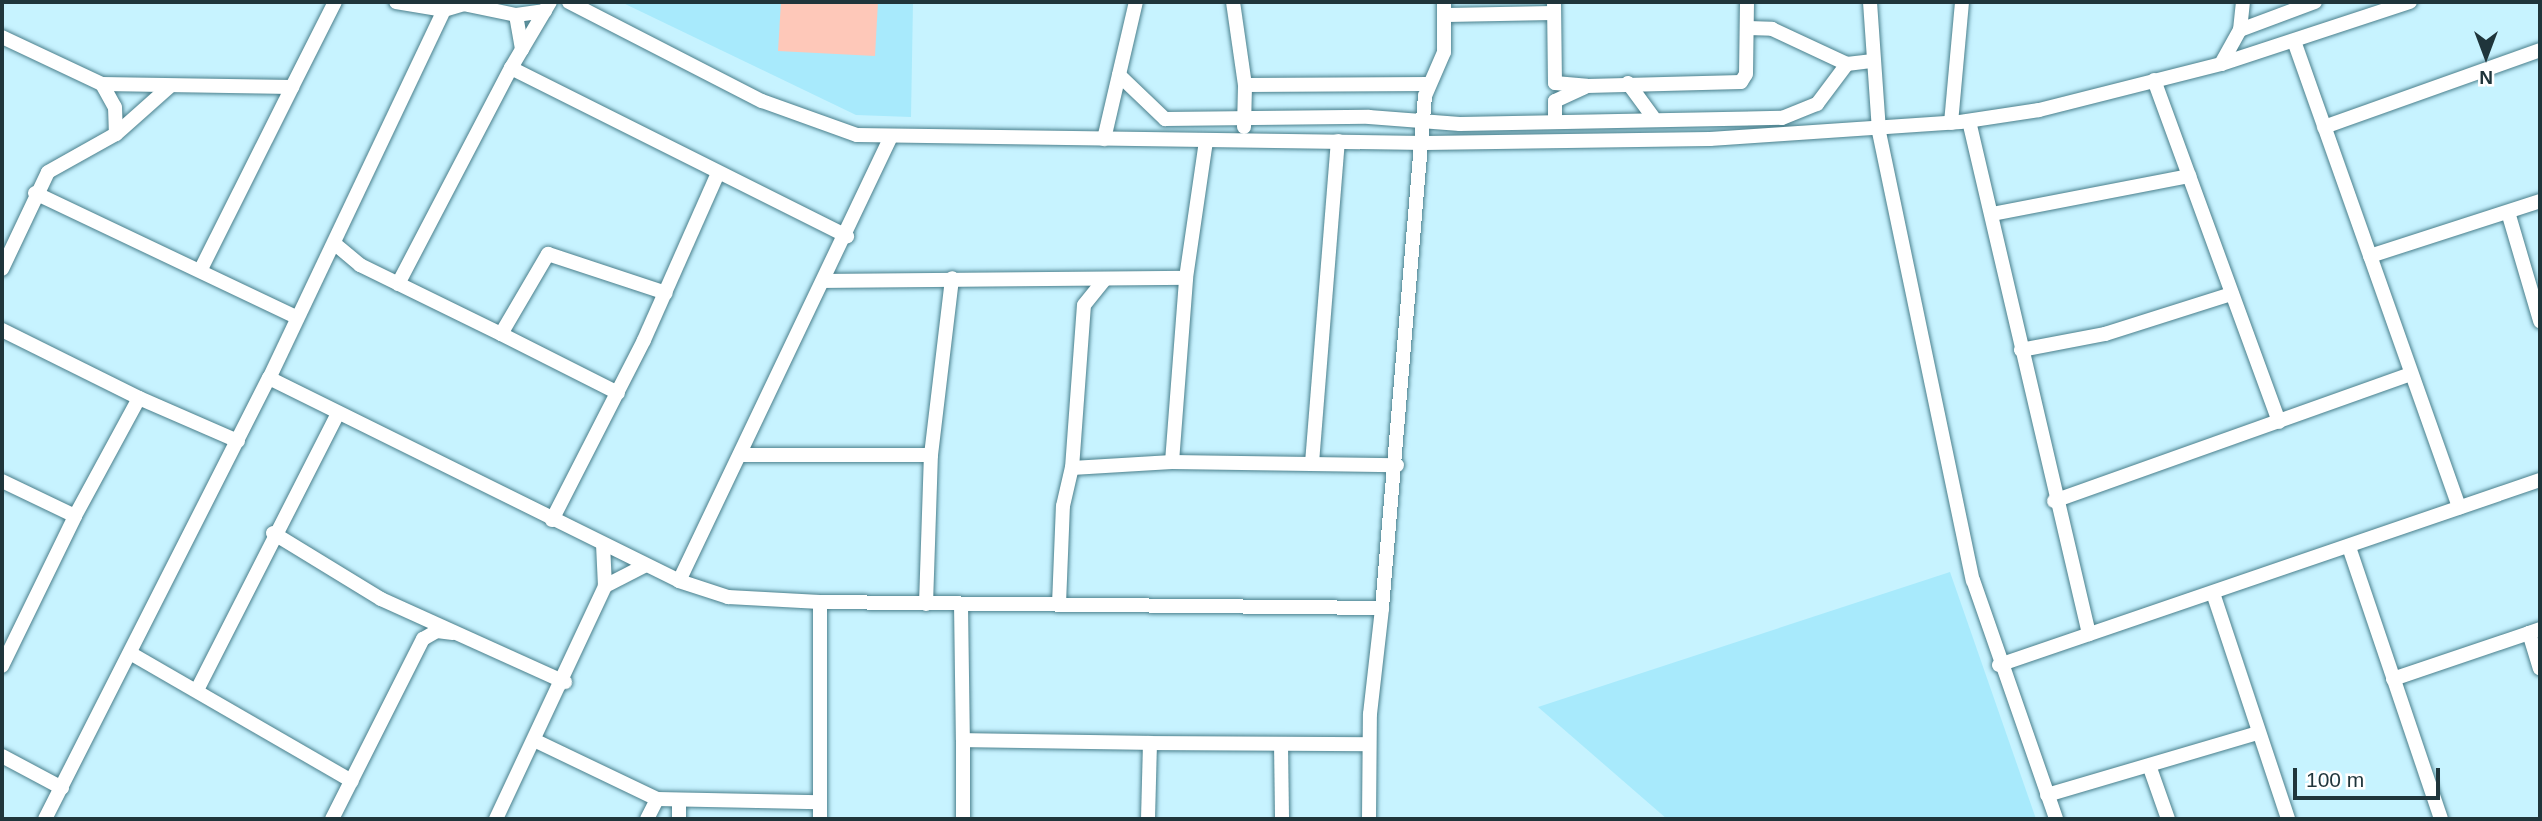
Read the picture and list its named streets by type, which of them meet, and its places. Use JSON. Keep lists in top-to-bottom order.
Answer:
{
  "scale_bar": "100 m",
  "north": "bottom"
}
